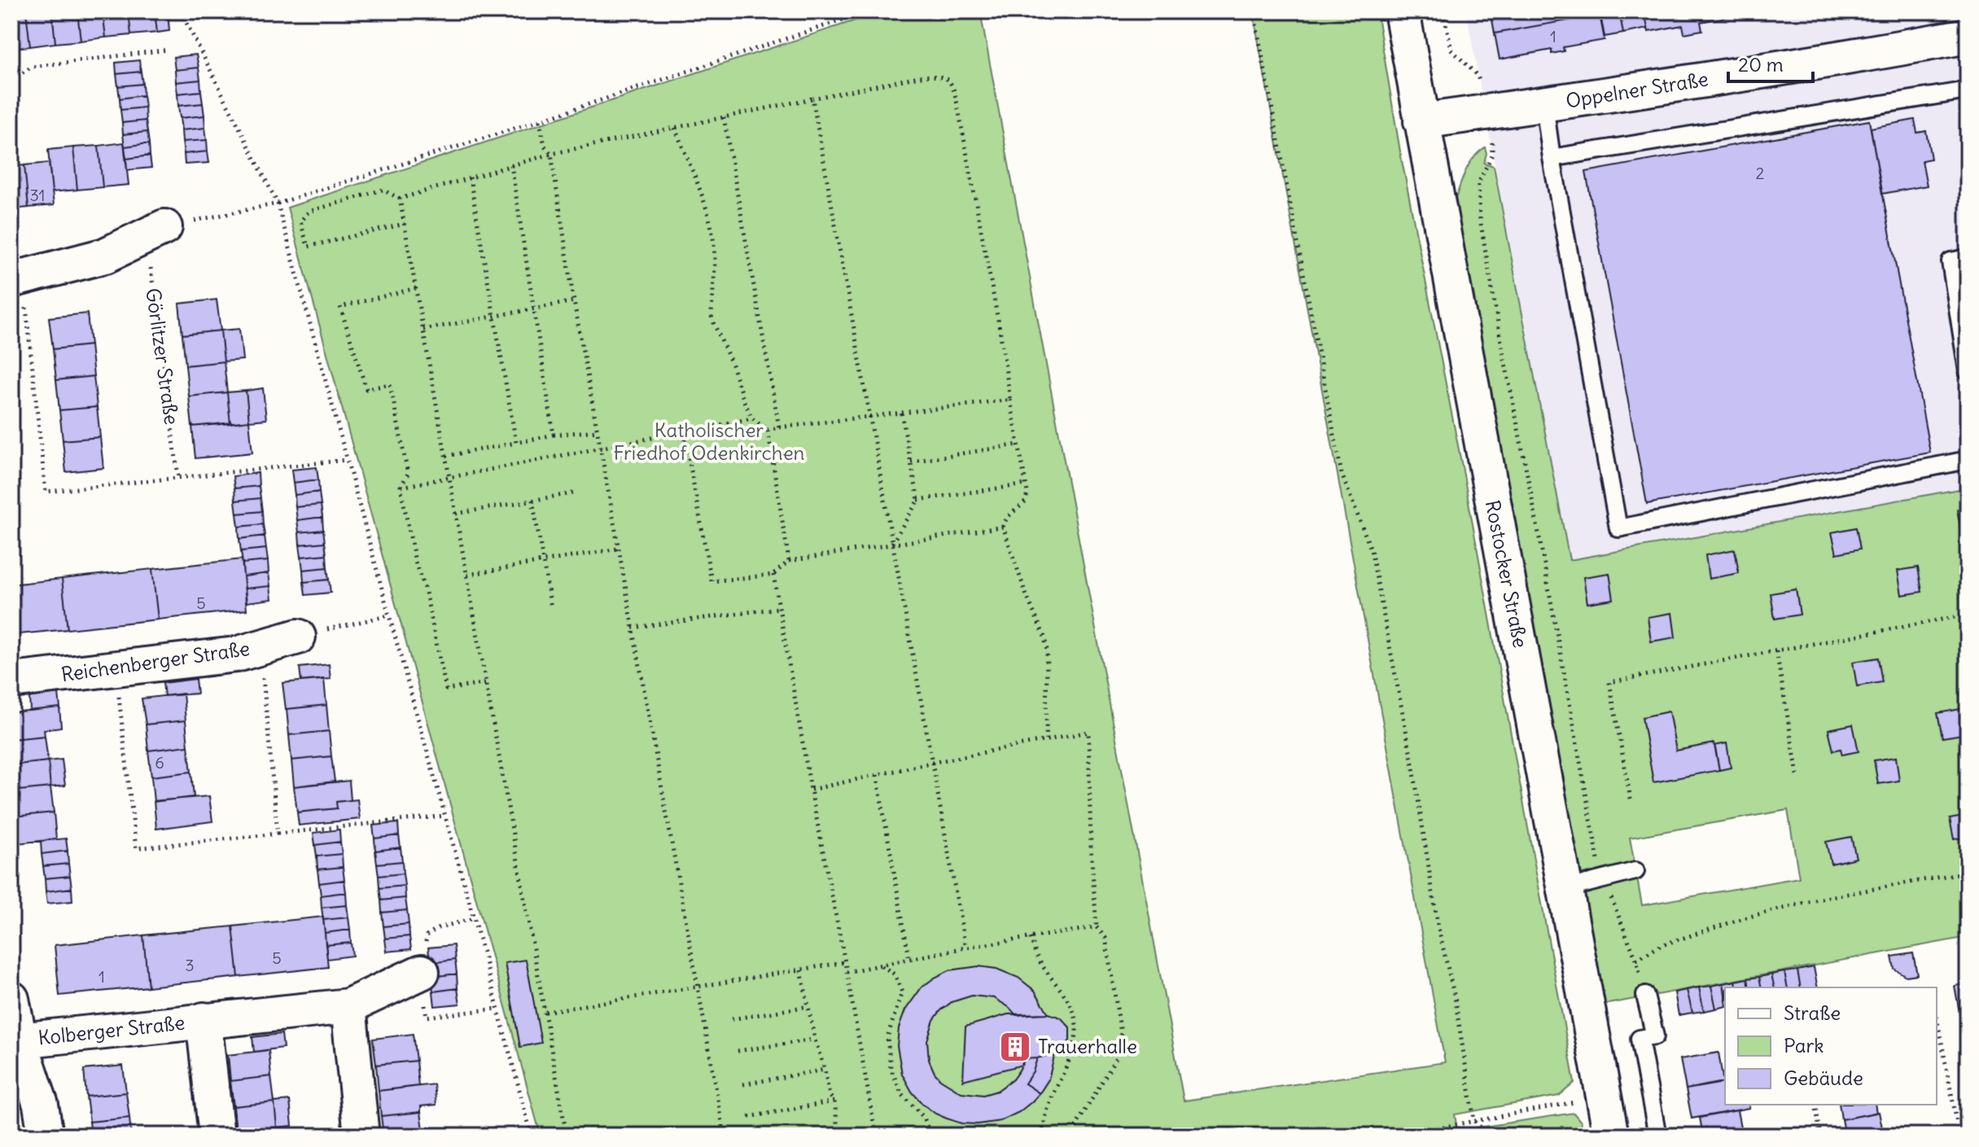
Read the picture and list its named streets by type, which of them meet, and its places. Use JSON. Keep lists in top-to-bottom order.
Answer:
{
  "streets": {
    "street": [
      "Oppelner Straße",
      "Rostocker Straße",
      "Reichenberger Straße",
      "Kolberger Straße"
    ],
    "path": ["Görlitzer Straße"]
  },
  "crossings": [
    ["Oppelner Straße", "Rostocker Straße"]
  ],
  "parks": ["Katholischer Friedhof Odenkirchen"],
  "places": {
    "building": ["Trauerhalle"]
  },
  "house_numbers": [
    "1",
    "2",
    "31",
    "5",
    "6",
    "5",
    "3",
    "1"
  ],
  "legend": ["Straße", "Park", "Gebäude"],
  "scale_bar": "20 m"
}
